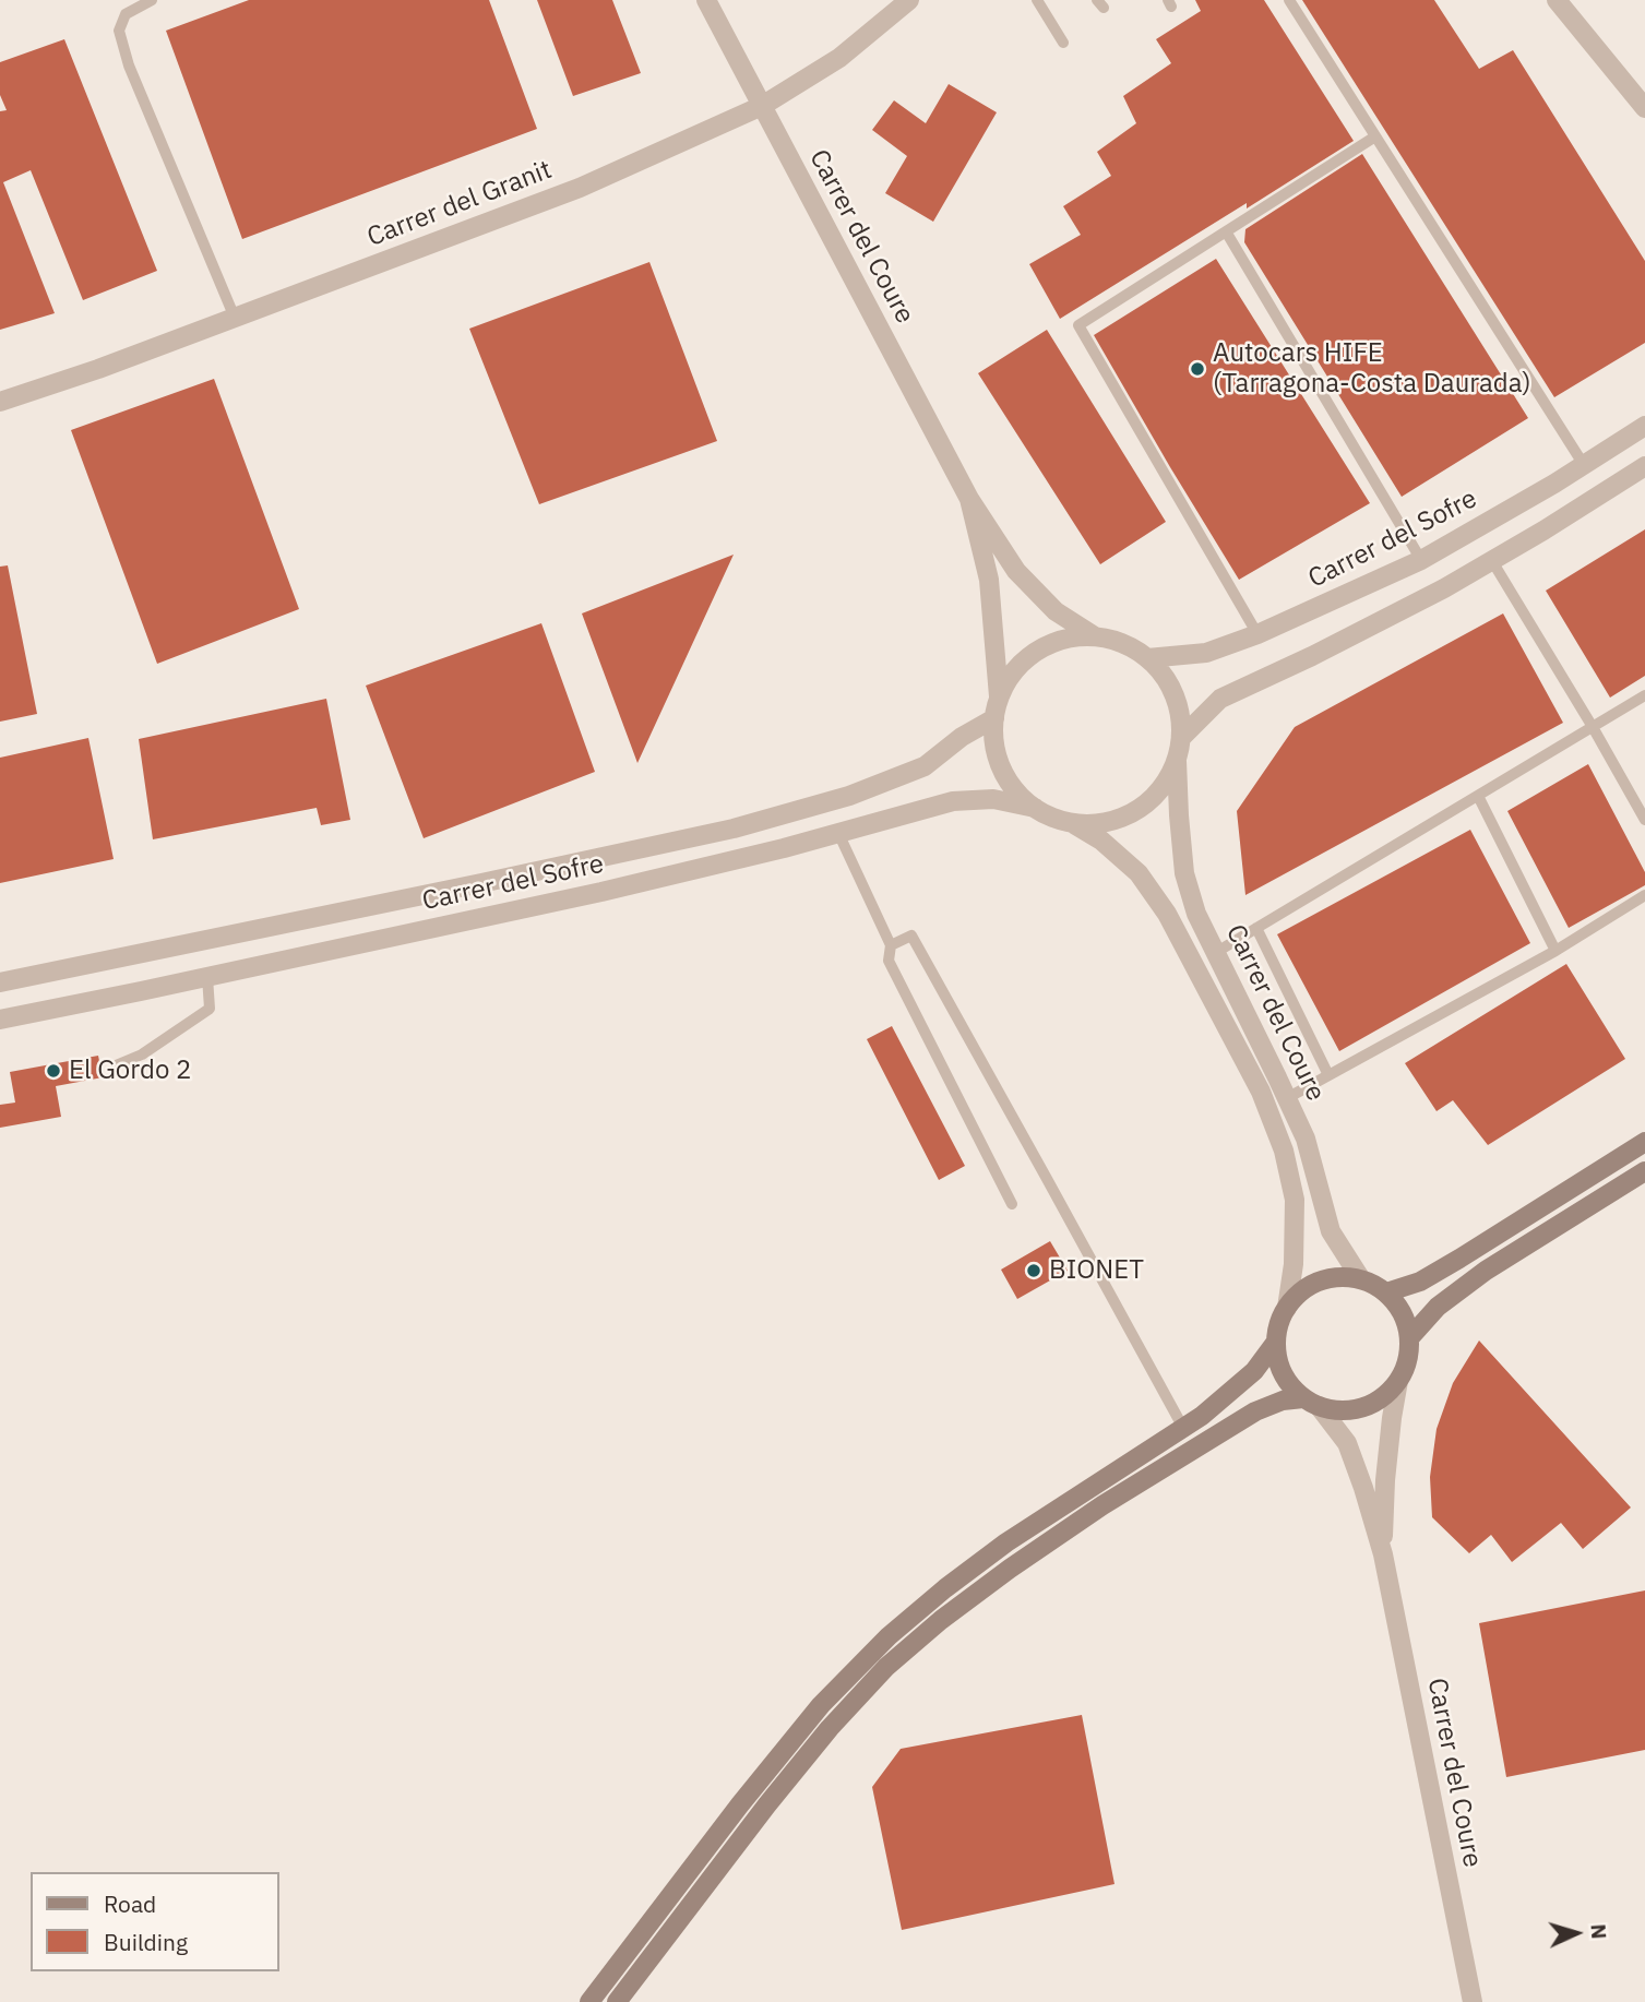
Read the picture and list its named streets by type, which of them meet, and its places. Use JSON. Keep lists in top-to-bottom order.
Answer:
{
  "streets": {
    "street": ["Carrer del Granit", "Carrer del Coure", "Carrer del Sofre"]
  },
  "crossings": [
    ["Carrer del Granit", "Carrer del Coure"],
    ["Carrer del Coure", "Carrer del Sofre"]
  ],
  "places": ["Autocars HIFE (Tarragona-Costa Daurada)", "El Gordo 2", "BIONET"],
  "legend": ["Road", "Building"],
  "north": "right"
}
